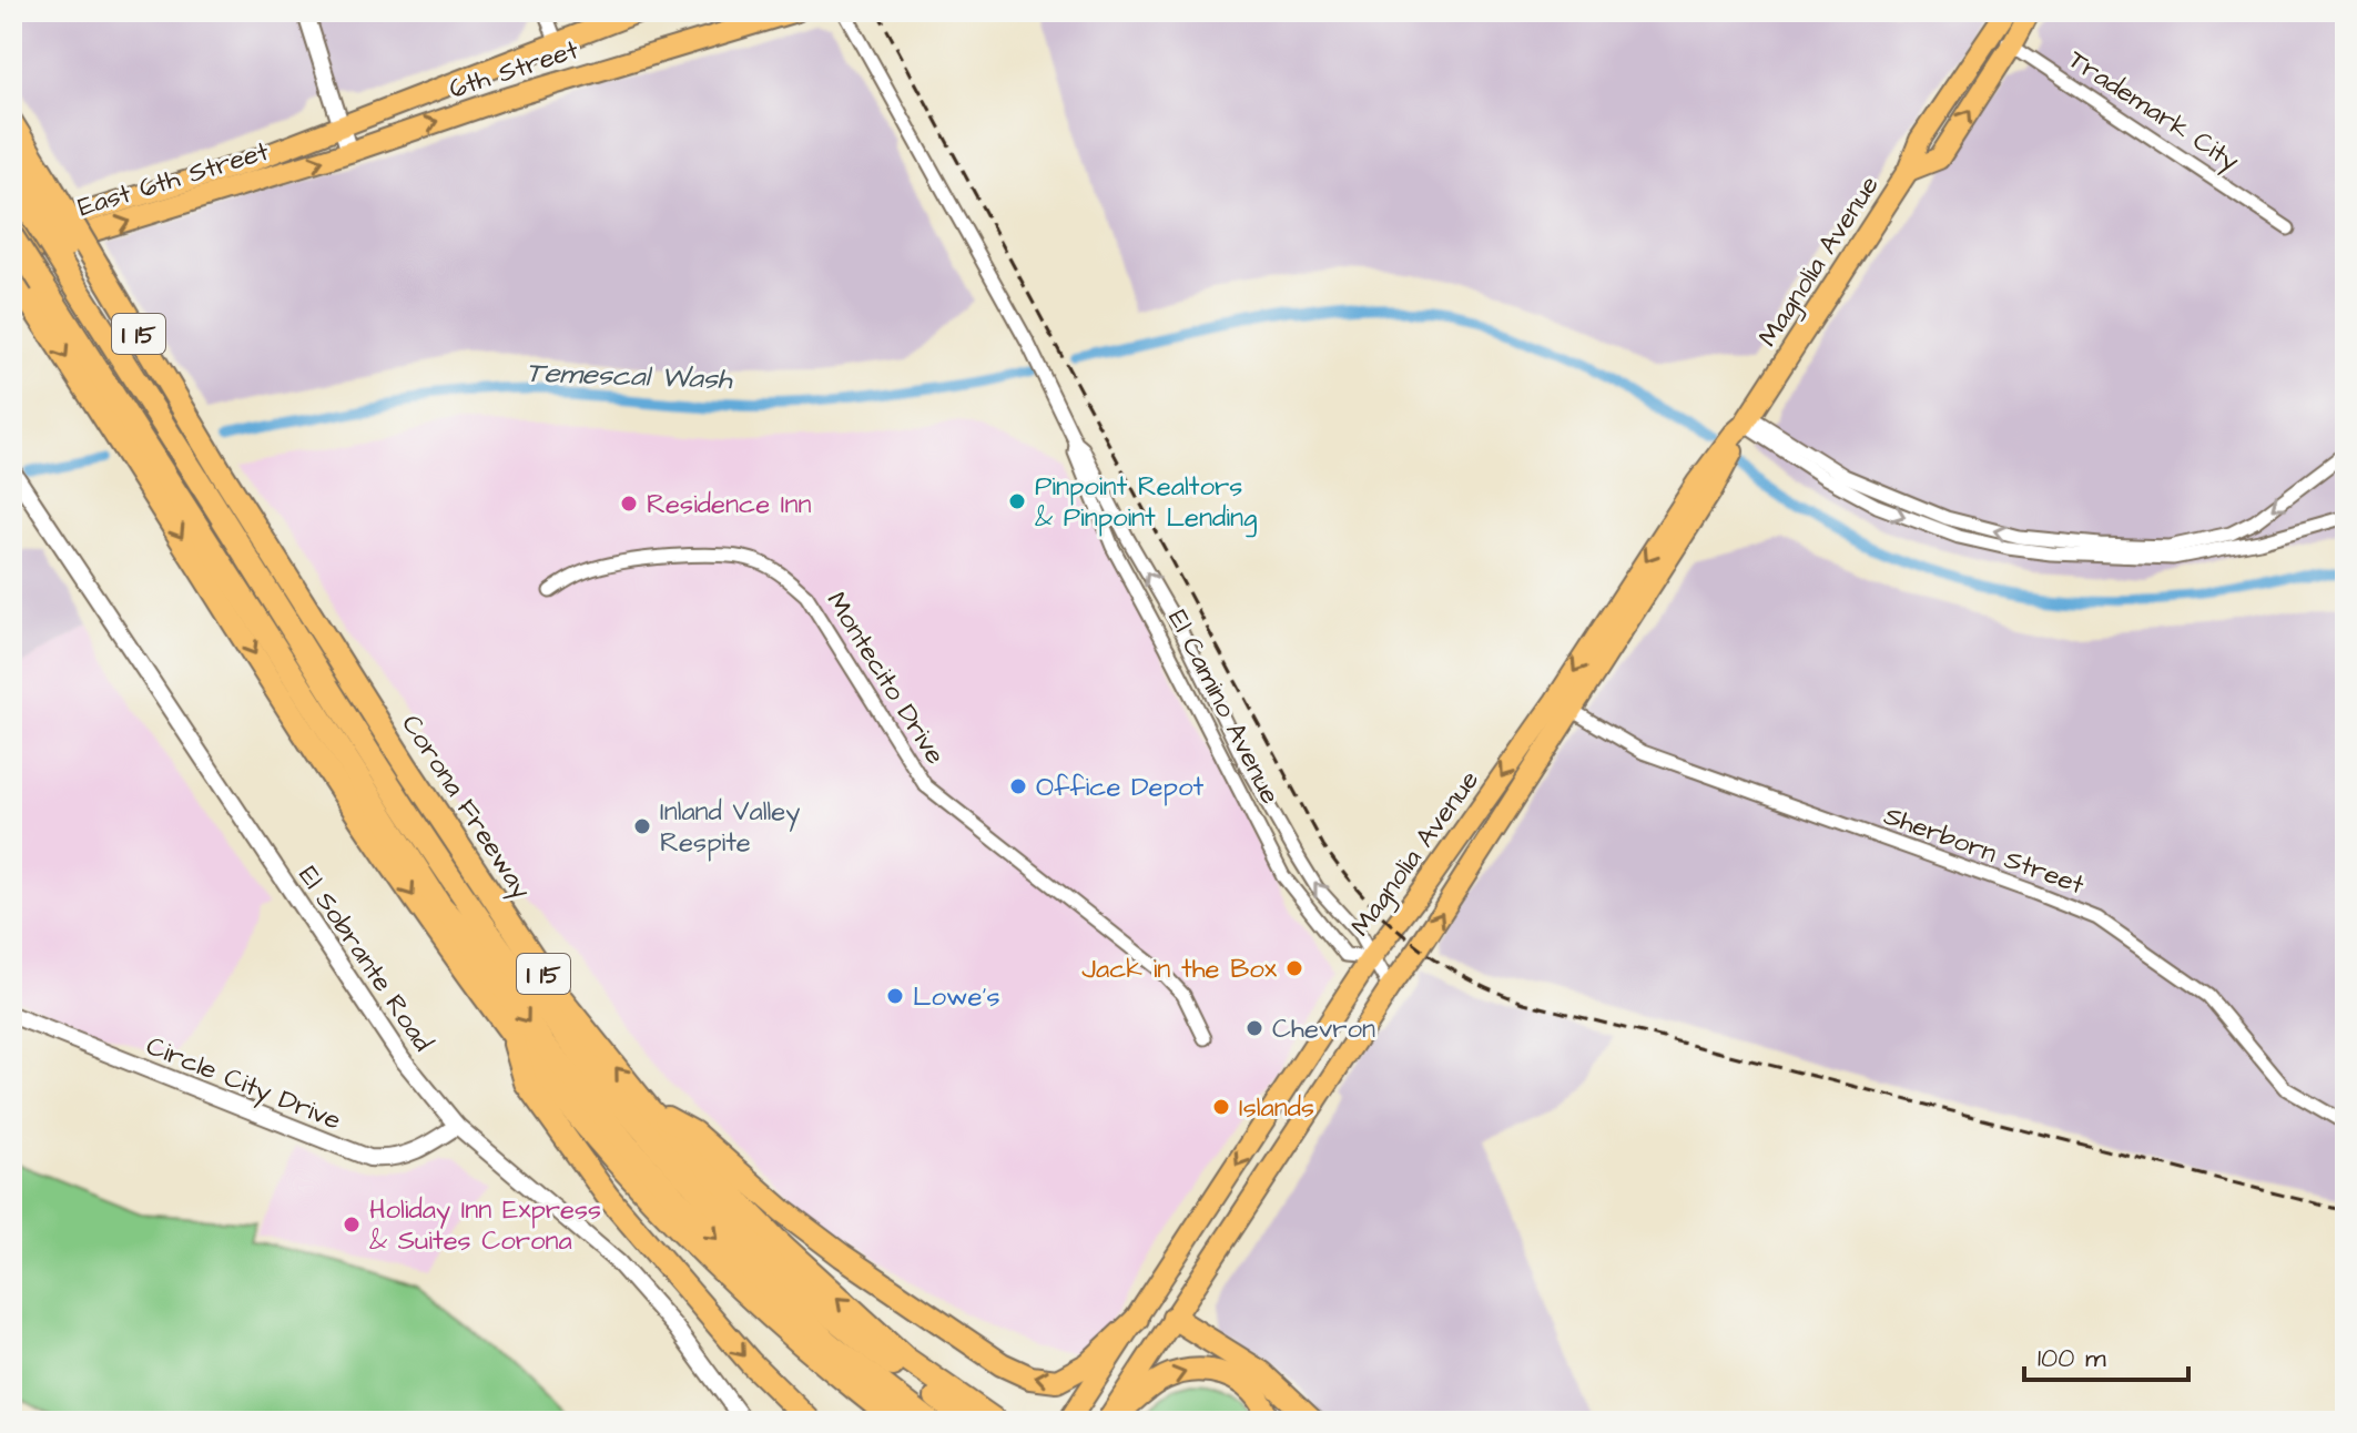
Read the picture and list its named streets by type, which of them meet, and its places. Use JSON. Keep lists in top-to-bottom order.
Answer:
{
  "streets": {
    "highway": ["I 15", "Corona Freeway"],
    "main road": ["6th Street", "East 6th Street", "Magnolia Avenue"],
    "street": [
      "Trademark City",
      "Montecito Drive",
      "El Camino Avenue",
      "Sherborn Street",
      "El Sobrante Road",
      "Circle City Drive"
    ]
  },
  "crossings": [
    ["6th Street", "East 6th Street"],
    ["Trademark City", "Magnolia Avenue"],
    ["Magnolia Avenue", "El Camino Avenue"],
    ["Magnolia Avenue", "Sherborn Street"],
    ["El Sobrante Road", "Circle City Drive"]
  ],
  "water": ["Temescal Wash"],
  "places": [
    "Pinpoint Realtors & Pinpoint Lending",
    "Residence Inn",
    "Office Depot",
    "Inland Valley Respite",
    "Jack in the Box",
    "Lowe's",
    "Chevron",
    "Islands",
    "Holiday Inn Express & Suites Corona"
  ],
  "scale_bar": "100 m"
}
